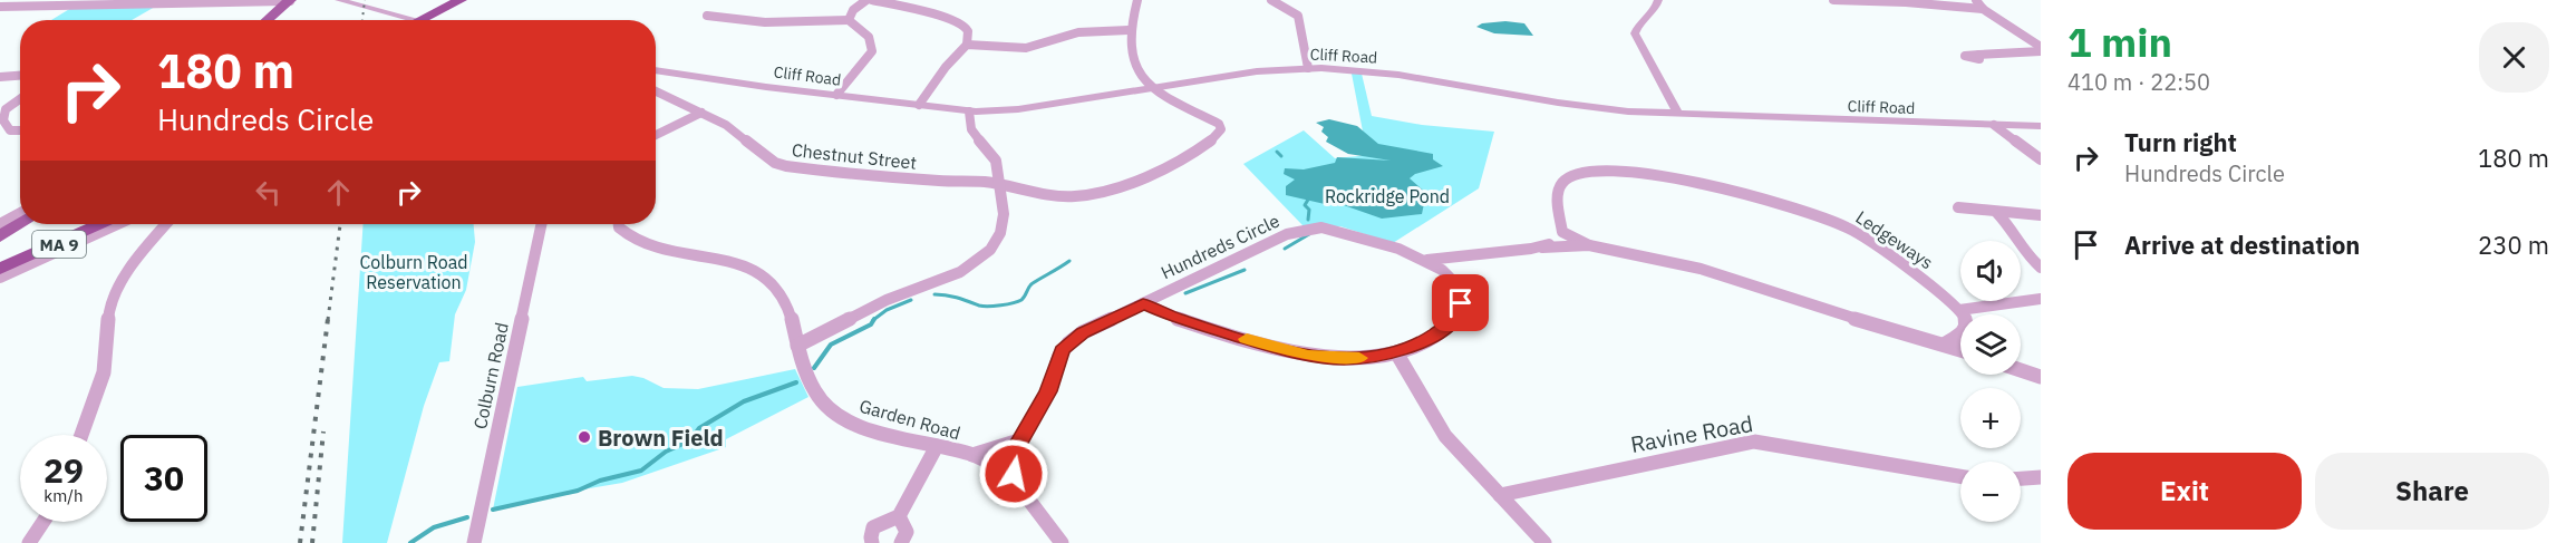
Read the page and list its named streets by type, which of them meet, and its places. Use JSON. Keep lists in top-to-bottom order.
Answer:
{
  "streets": {
    "highway": ["MA 9"],
    "street": [
      "Cliff Road",
      "Chestnut Street",
      "Ledgeways",
      "Hundreds Circle",
      "Colburn Road",
      "Garden Road",
      "Ravine Road"
    ]
  },
  "crossings": [
    ["Cliff Road", "Chestnut Street"]
  ],
  "parks": ["Rockridge Pond", "Colburn Road Reservation"],
  "places": ["Brown Field"],
  "page": {
    "heading": ["1 min", "410 m · 22:50"],
    "turn": ["180 m", "Hundreds Circle"],
    "list": [
      {
        "name": "Turn right",
        "note": "Hundreds Circle",
        "value": "180 m"
      },
      {
        "name": "Arrive at destination",
        "value": "230 m"
      }
    ],
    "map_buttons": ["+", "−"],
    "speed": "29 km/h",
    "limit": "30",
    "buttons": ["Exit", "Share"]
  }
}
